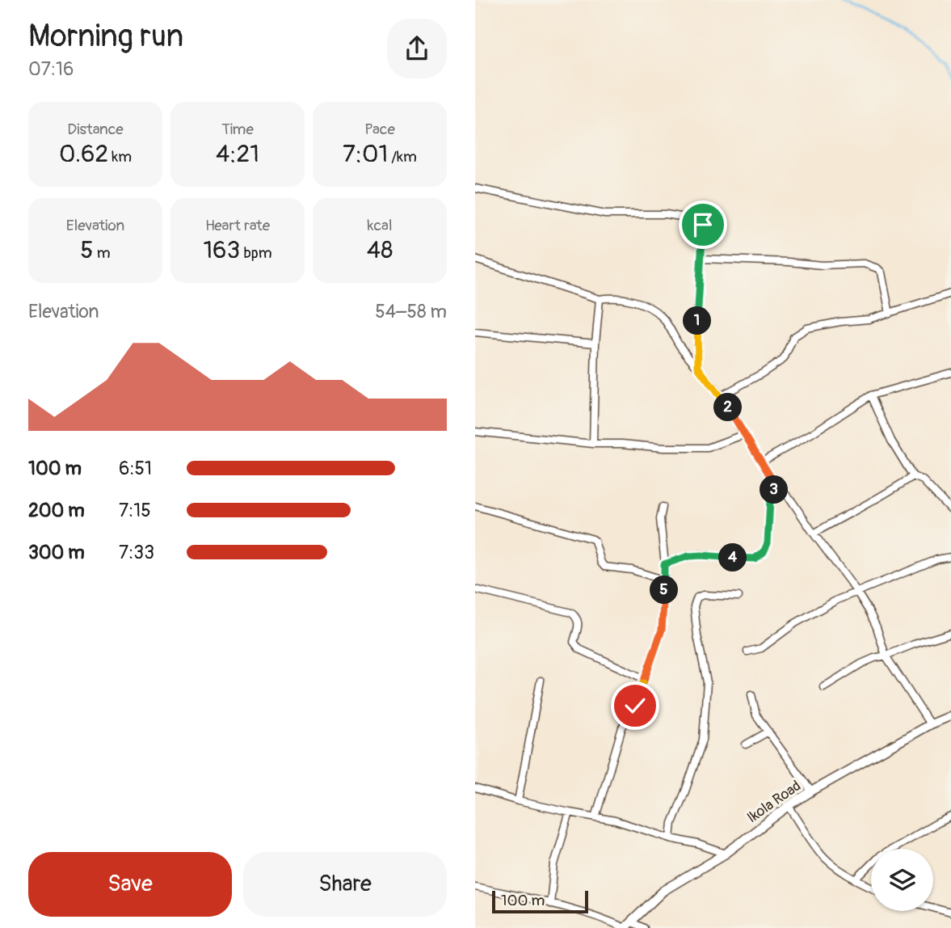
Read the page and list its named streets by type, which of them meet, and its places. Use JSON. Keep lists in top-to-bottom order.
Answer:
{
  "streets": {
    "street": ["Ikola Road"]
  },
  "scale_bar": "100 m",
  "page": {
    "heading": ["Morning run", "07:16"],
    "stats": [
      ["Distance", "0.62 km"],
      ["Time", "4:21"],
      ["Pace", "7:01 /km"],
      ["Elevation", "5 m"],
      ["Heart rate", "163 bpm"],
      ["kcal", "48"]
    ],
    "chart": ["Elevation", "54–58 m"],
    "pins": [
      "1",
      "2",
      "3",
      "4",
      "5"
    ],
    "list": [
      {
        "name": "100 m",
        "note": "6:51"
      },
      {
        "name": "200 m",
        "note": "7:15"
      },
      {
        "name": "300 m",
        "note": "7:33"
      }
    ],
    "buttons": ["Save", "Share"],
    "scale": "100 m"
  }
}
